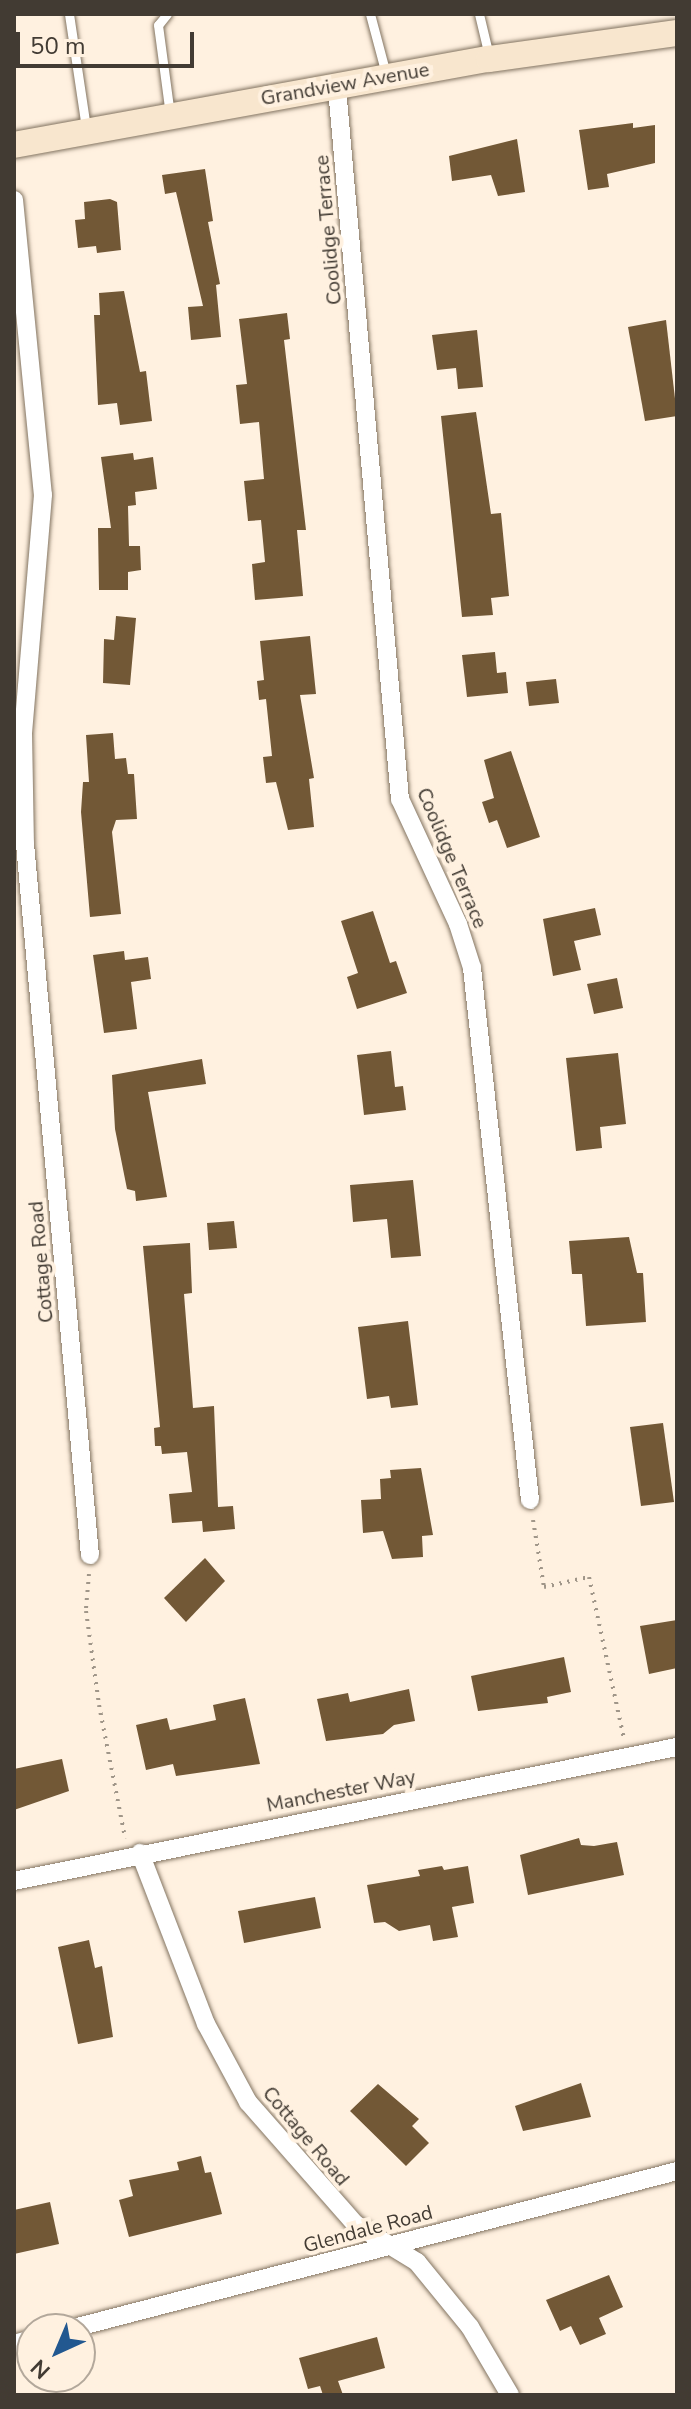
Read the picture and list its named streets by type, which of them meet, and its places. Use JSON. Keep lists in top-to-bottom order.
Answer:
{
  "streets": {
    "street": [
      "Grandview Avenue",
      "Coolidge Terrace",
      "Cottage Road",
      "Manchester Way",
      "Glendale Road"
    ]
  },
  "crossings": [
    ["Grandview Avenue", "Coolidge Terrace"],
    ["Cottage Road", "Manchester Way"],
    ["Cottage Road", "Glendale Road"]
  ],
  "scale_bar": "50 m",
  "north": "bottom left"
}
